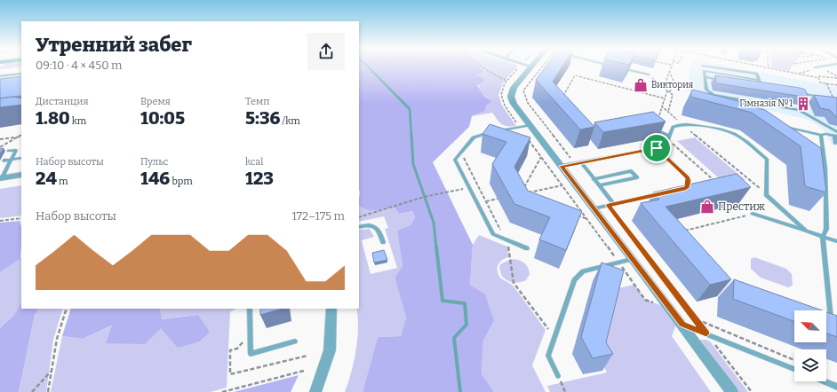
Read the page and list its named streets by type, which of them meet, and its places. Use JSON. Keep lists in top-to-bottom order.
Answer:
{
  "places": {
    "shop": ["Виктория", "Престиж"],
    "building": ["Гімназія №1"]
  },
  "north": "top left",
  "page": {
    "heading": ["Утренний забег", "09:10 · 4 × 450 m"],
    "stats": [
      ["Дистанция", "1.80 km"],
      ["Время", "10:05"],
      ["Темп", "5:36 /km"],
      ["Набор высоты", "24 m"],
      ["Пульс", "146 bpm"],
      ["kcal", "123"]
    ],
    "chart": ["Набор высоты", "172–175 m"]
  }
}
